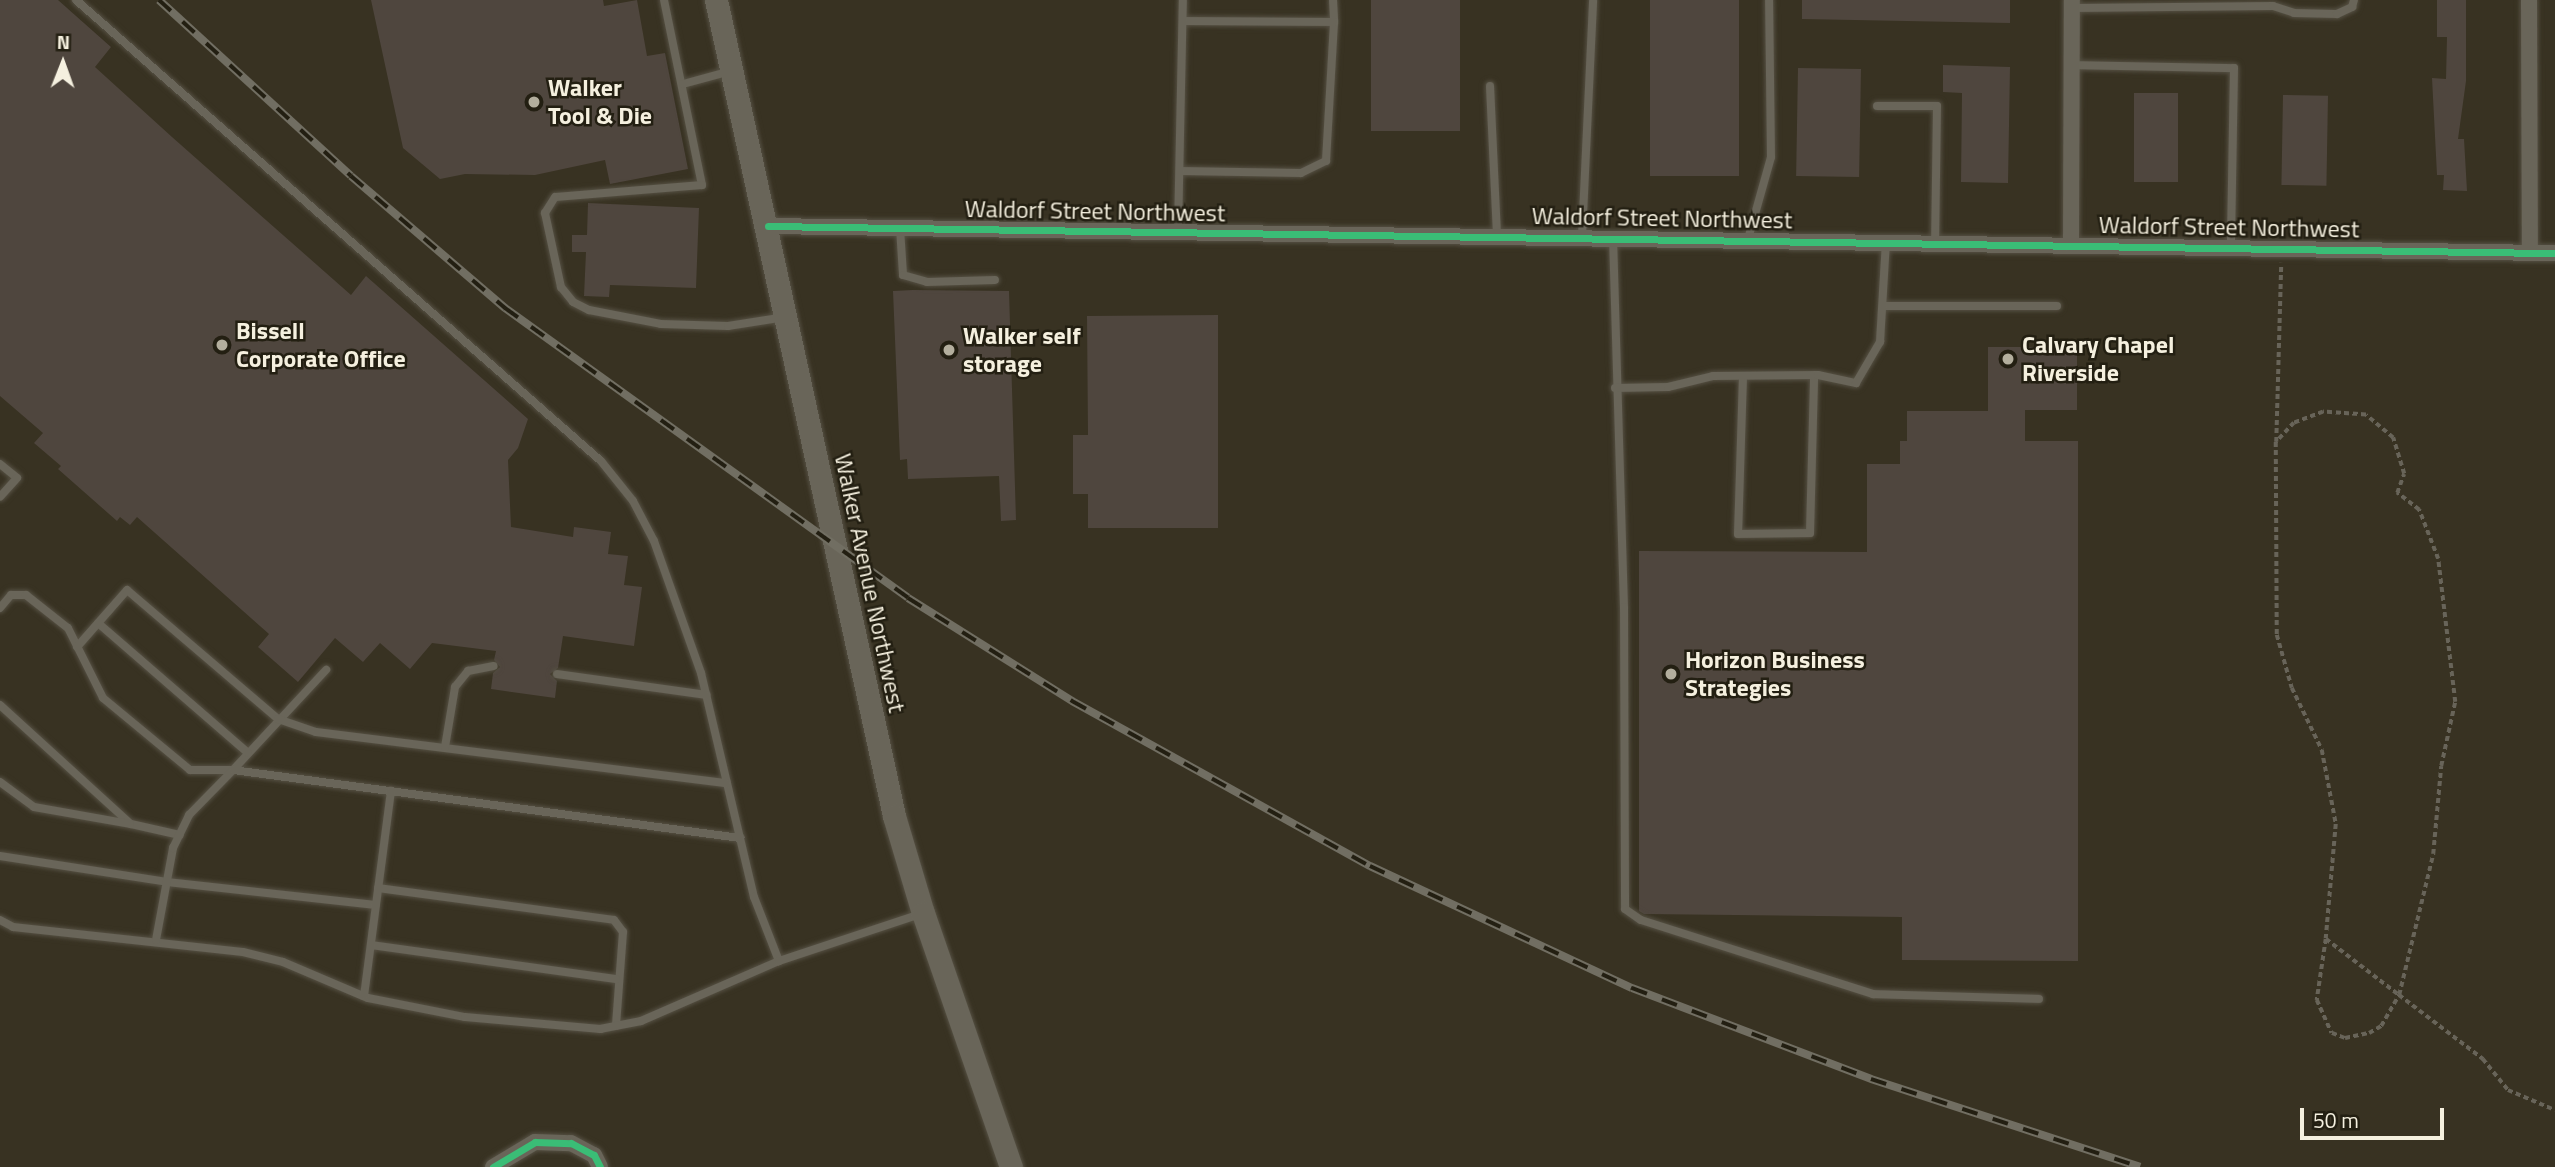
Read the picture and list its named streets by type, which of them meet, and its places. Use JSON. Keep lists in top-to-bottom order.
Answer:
{
  "streets": {
    "main road": ["Walker Avenue Northwest"],
    "street": ["Waldorf Street Northwest"]
  },
  "crossings": [
    ["Waldorf Street Northwest", "Walker Avenue Northwest"]
  ],
  "places": [
    "Walker Tool & Die",
    "Bissell Corporate Office",
    "Walker self storage",
    "Calvary Chapel Riverside",
    "Horizon Business Strategies"
  ],
  "scale_bar": "50 m",
  "north": "top"
}
